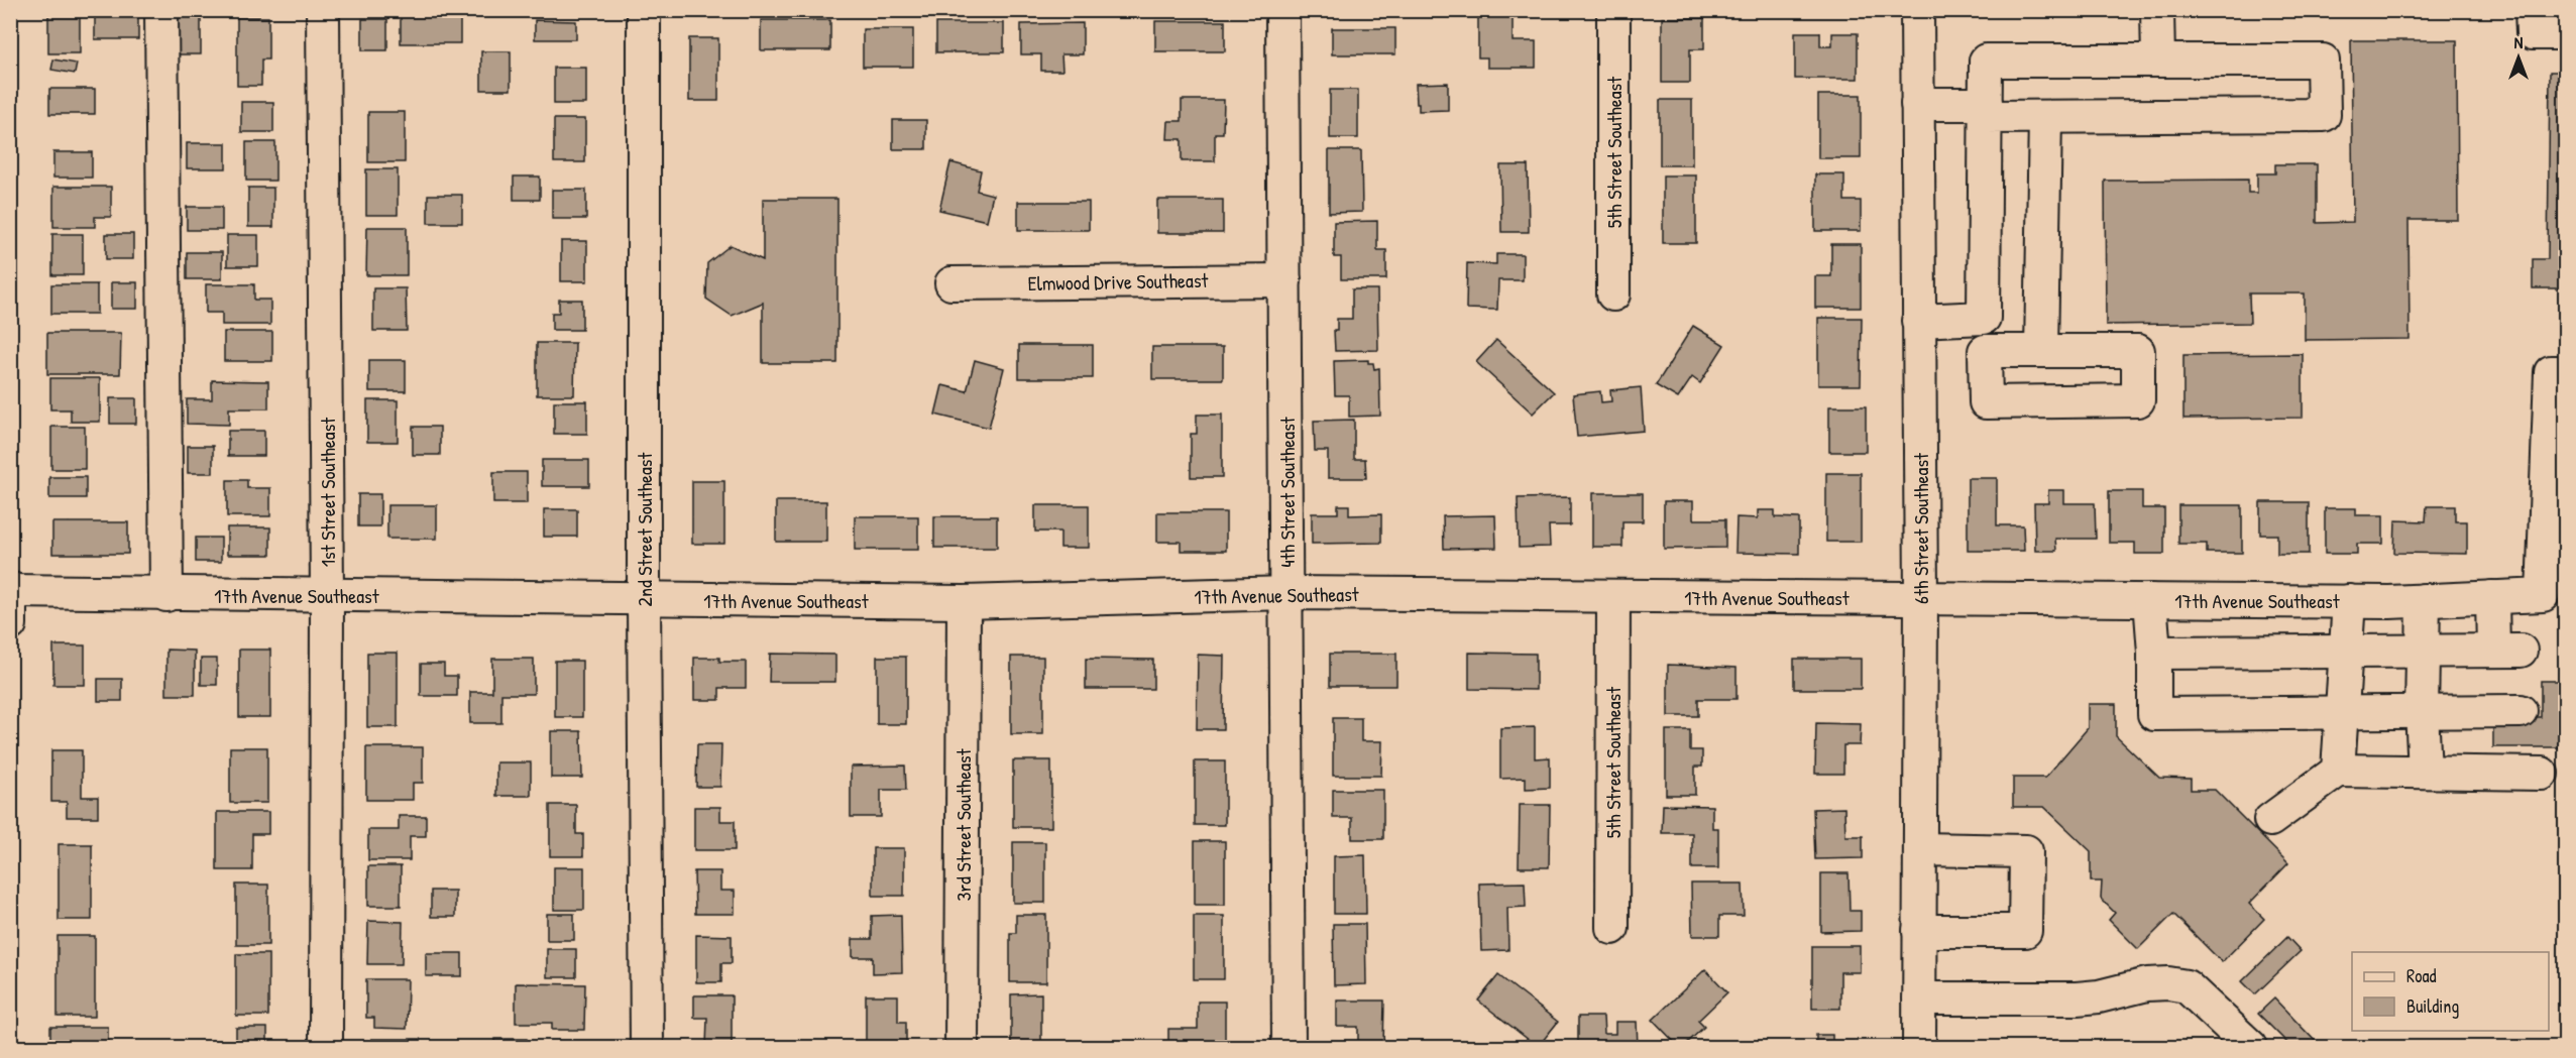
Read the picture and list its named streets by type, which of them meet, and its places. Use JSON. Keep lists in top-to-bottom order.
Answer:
{
  "streets": {
    "street": [
      "5th Street Southeast",
      "Elmwood Drive Southeast",
      "1st Street Southeast",
      "4th Street Southeast",
      "6th Street Southeast",
      "2nd Street Southeast",
      "17th Avenue Southeast",
      "3rd Street Southeast"
    ]
  },
  "crossings": [
    ["5th Street Southeast", "17th Avenue Southeast"],
    ["Elmwood Drive Southeast", "4th Street Southeast"],
    ["1st Street Southeast", "17th Avenue Southeast"],
    ["4th Street Southeast", "17th Avenue Southeast"],
    ["6th Street Southeast", "17th Avenue Southeast"],
    ["2nd Street Southeast", "17th Avenue Southeast"],
    ["17th Avenue Southeast", "3rd Street Southeast"]
  ],
  "legend": ["Road", "Building"],
  "north": "top"
}
